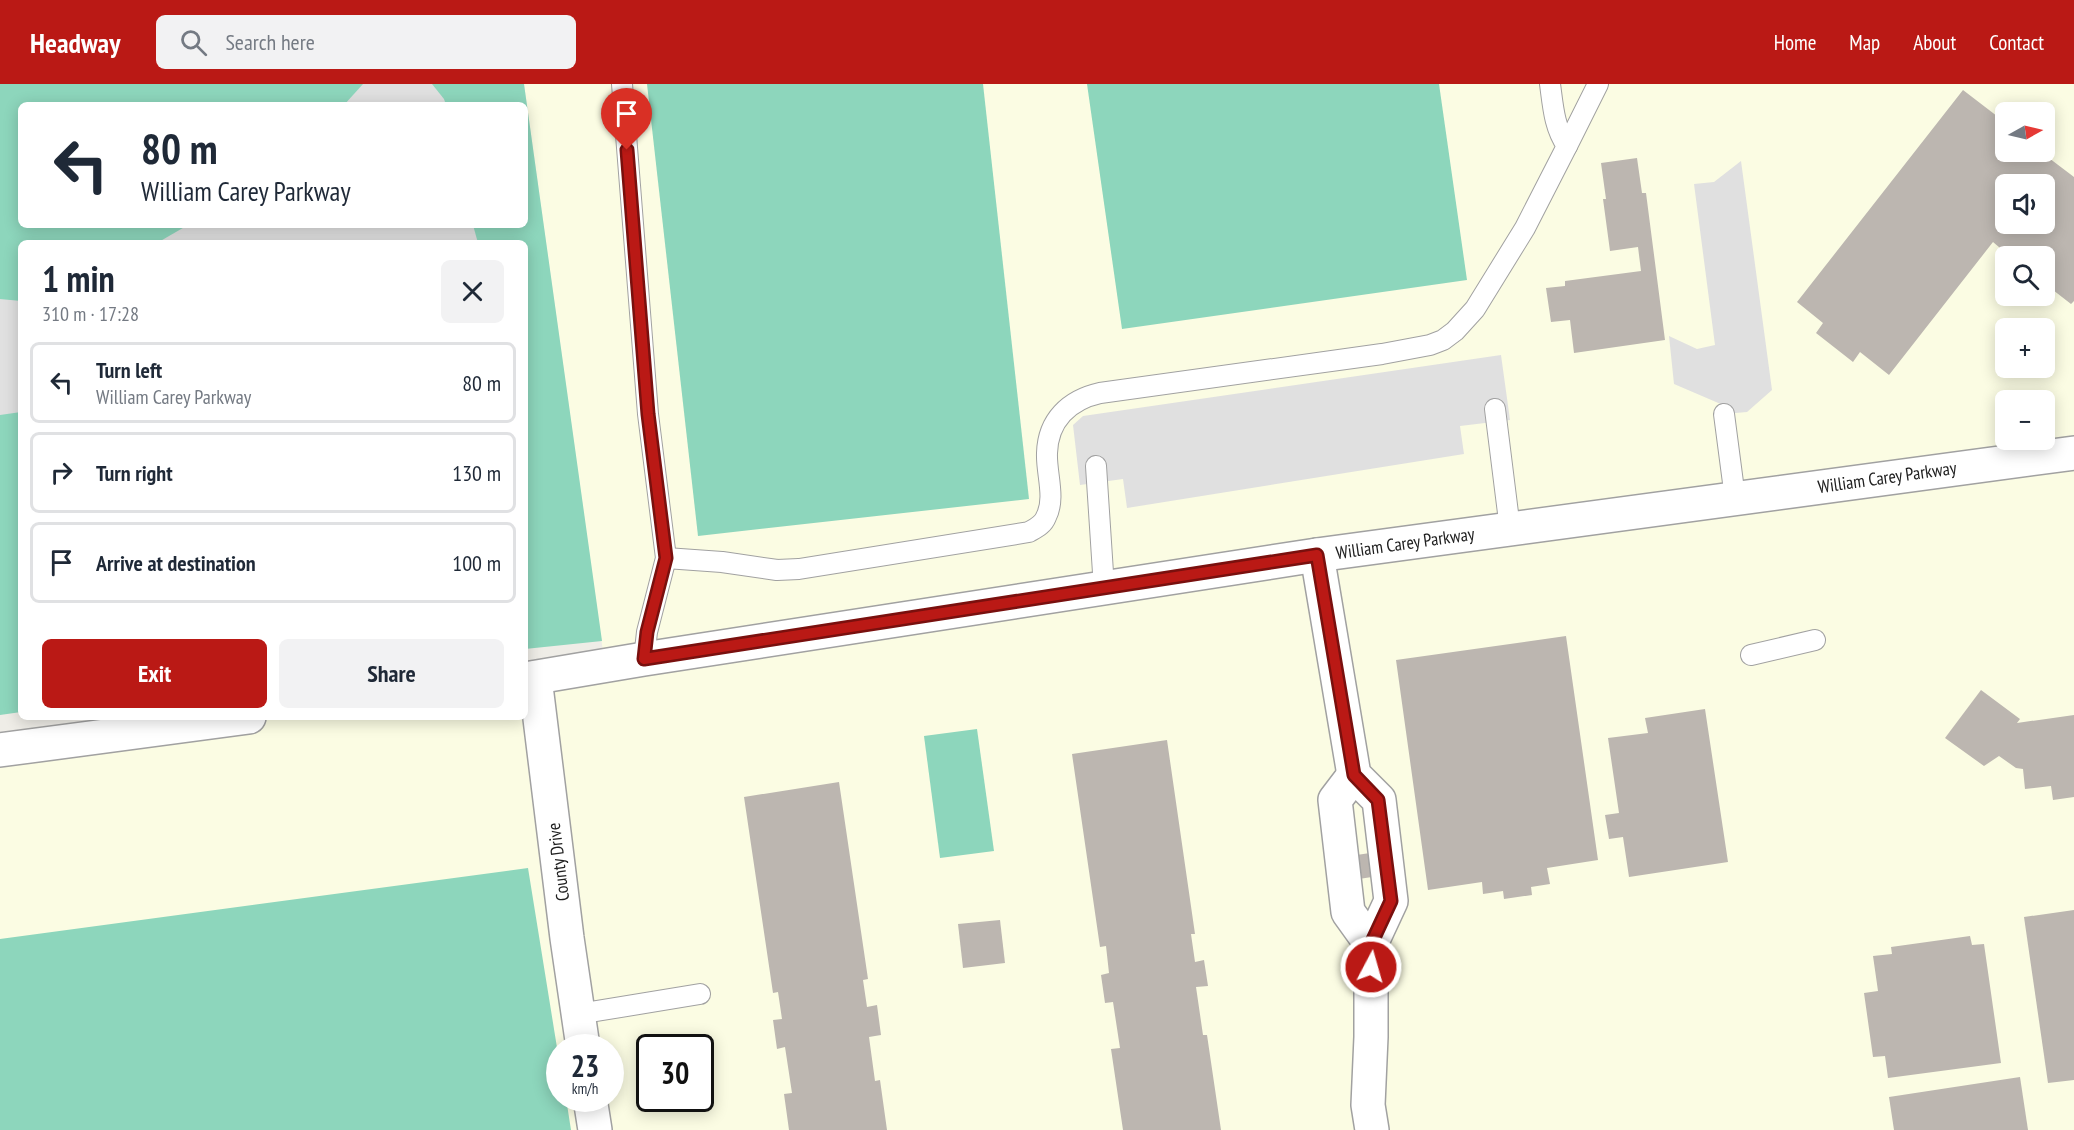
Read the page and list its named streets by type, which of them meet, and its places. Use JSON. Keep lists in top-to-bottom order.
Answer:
{
  "streets": {
    "street": ["William Carey Parkway", "County Drive"]
  },
  "crossings": [
    ["William Carey Parkway", "County Drive"]
  ],
  "north": "right",
  "page": {
    "header": "Headway",
    "search": "Search here",
    "nav": [
      "Home",
      "Map",
      "About",
      "Contact"
    ],
    "map_buttons": ["+", "−"],
    "turn": ["80 m", "William Carey Parkway"],
    "heading": ["1 min", "310 m · 17:28"],
    "list": [
      {
        "name": "Turn left",
        "note": "William Carey Parkway",
        "value": "80 m"
      },
      {
        "name": "Turn right",
        "value": "130 m"
      },
      {
        "name": "Arrive at destination",
        "value": "100 m"
      }
    ],
    "buttons": ["Exit", "Share"],
    "speed": "23 km/h",
    "limit": "30"
  }
}
